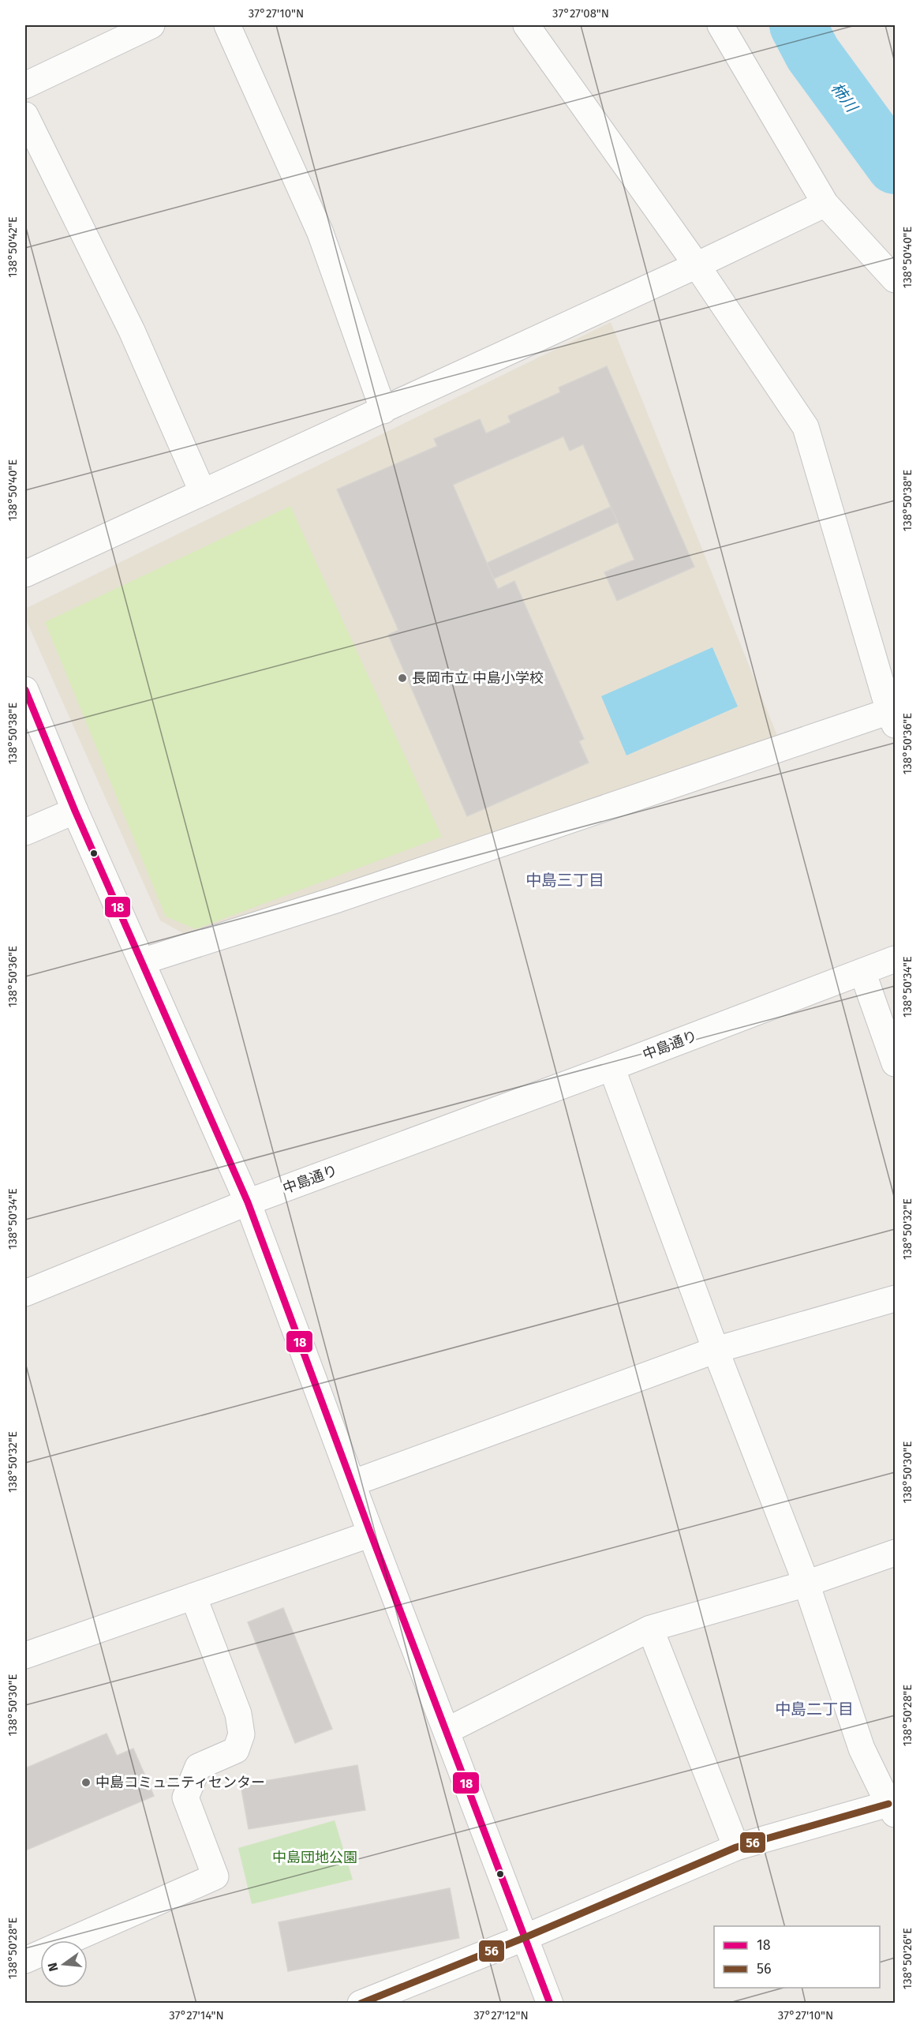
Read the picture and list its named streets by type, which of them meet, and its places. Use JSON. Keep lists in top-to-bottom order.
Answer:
{
  "streets": {
    "street": ["中島通り"]
  },
  "districts": ["中島三丁目", "中島二丁目"],
  "water": ["柿川"],
  "parks": ["中島団地公園"],
  "places": ["長岡市立 中島小学校", "中島コミュニティセンター"],
  "lines": ["transit line 18", "transit line 56"],
  "legend": ["18", "56"],
  "north": "left",
  "coordinates": [
    "37°27'10\"N",
    "37°27'08\"N",
    "138°50'42\"E",
    "138°50'40\"E",
    "138°50'38\"E",
    "138°50'36\"E",
    "138°50'34\"E",
    "138°50'32\"E",
    "138°50'30\"E",
    "138°50'28\"E",
    "138°50'26\"E",
    "37°27'14\"N",
    "37°27'12\"N"
  ]
}
